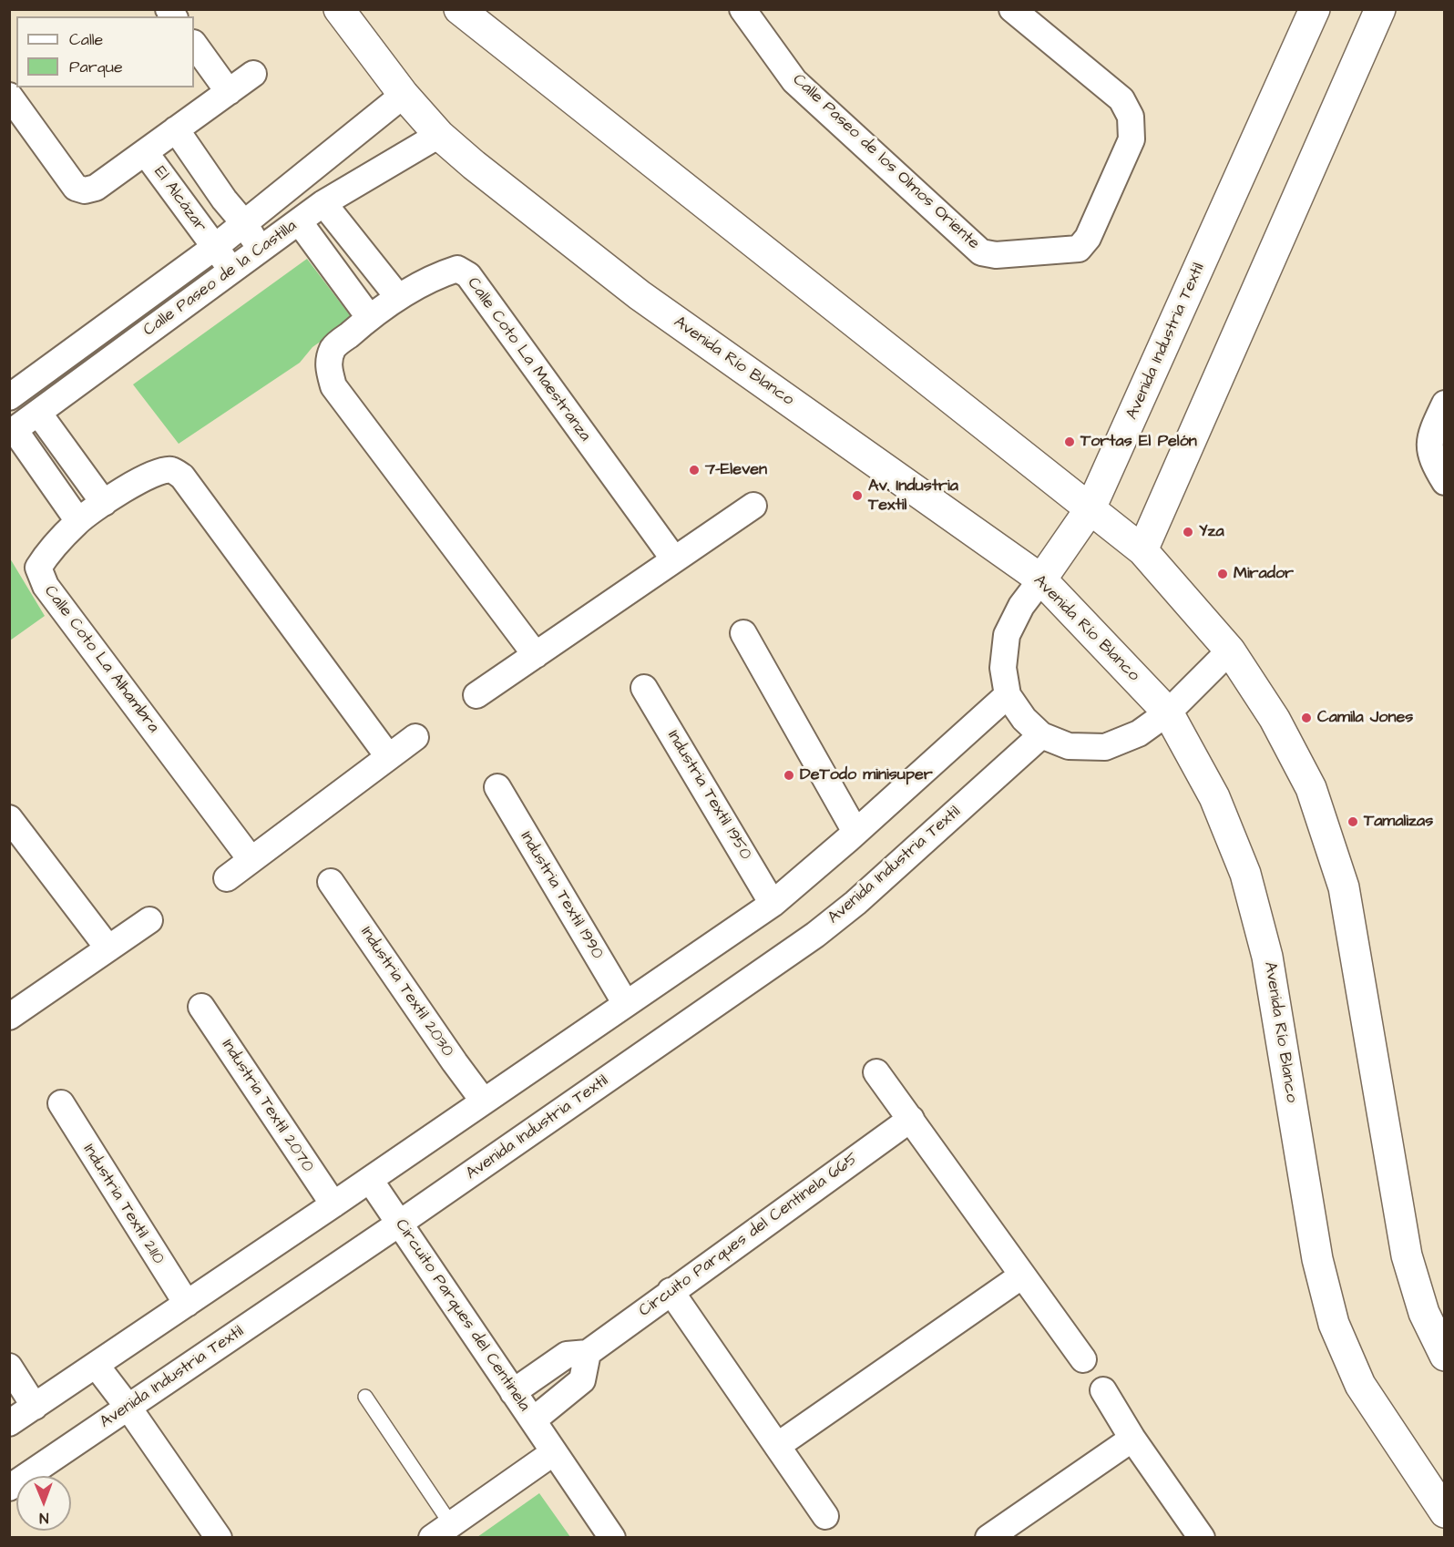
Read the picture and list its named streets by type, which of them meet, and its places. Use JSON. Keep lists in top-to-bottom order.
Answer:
{
  "streets": {
    "street": [
      "Calle Paseo de los Olmos Oriente",
      "El Alcázar",
      "Calle Paseo de la Castilla",
      "Avenida Industria Textil",
      "Calle Coto La Maestranza",
      "Avenida Río Blanco",
      "Calle Coto La Alhambra",
      "Industria Textil 1950",
      "Industria Textil 1990",
      "Industria Textil 2030",
      "Industria Textil 2070",
      "Industria Textil 2110",
      "Circuito Parques del Centinela 665",
      "Circuito Parques del Centinela"
    ]
  },
  "crossings": [
    ["El Alcázar", "Calle Paseo de la Castilla"],
    ["Calle Paseo de la Castilla", "Avenida Río Blanco"],
    ["Avenida Industria Textil", "Avenida Río Blanco"],
    ["Avenida Industria Textil", "Circuito Parques del Centinela"]
  ],
  "places": [
    "Tortas El Pelón",
    "7-Eleven",
    "Av. Industria Textil",
    "Yza",
    "Mirador",
    "Camila Jones",
    "DeTodo minisuper",
    "Tamalizas"
  ],
  "legend": ["Calle", "Parque"],
  "north": "bottom"
}
